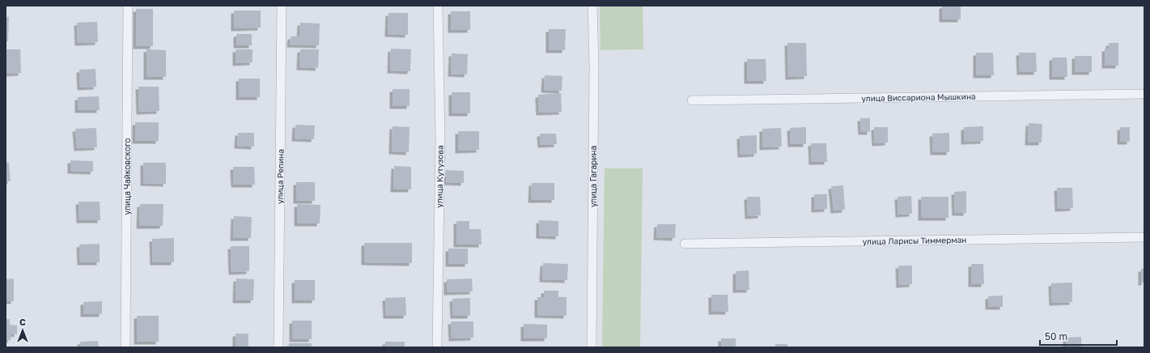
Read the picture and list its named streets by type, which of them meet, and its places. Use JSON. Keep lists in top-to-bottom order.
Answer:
{
  "streets": {
    "street": [
      "улица Виссариона Мышкина",
      "улица Чайковского",
      "улица Репина",
      "улица Кутузова",
      "улица Гагарина",
      "улица Ларисы Тиммерман"
    ]
  },
  "scale_bar": "50 m",
  "north": "top"
}
